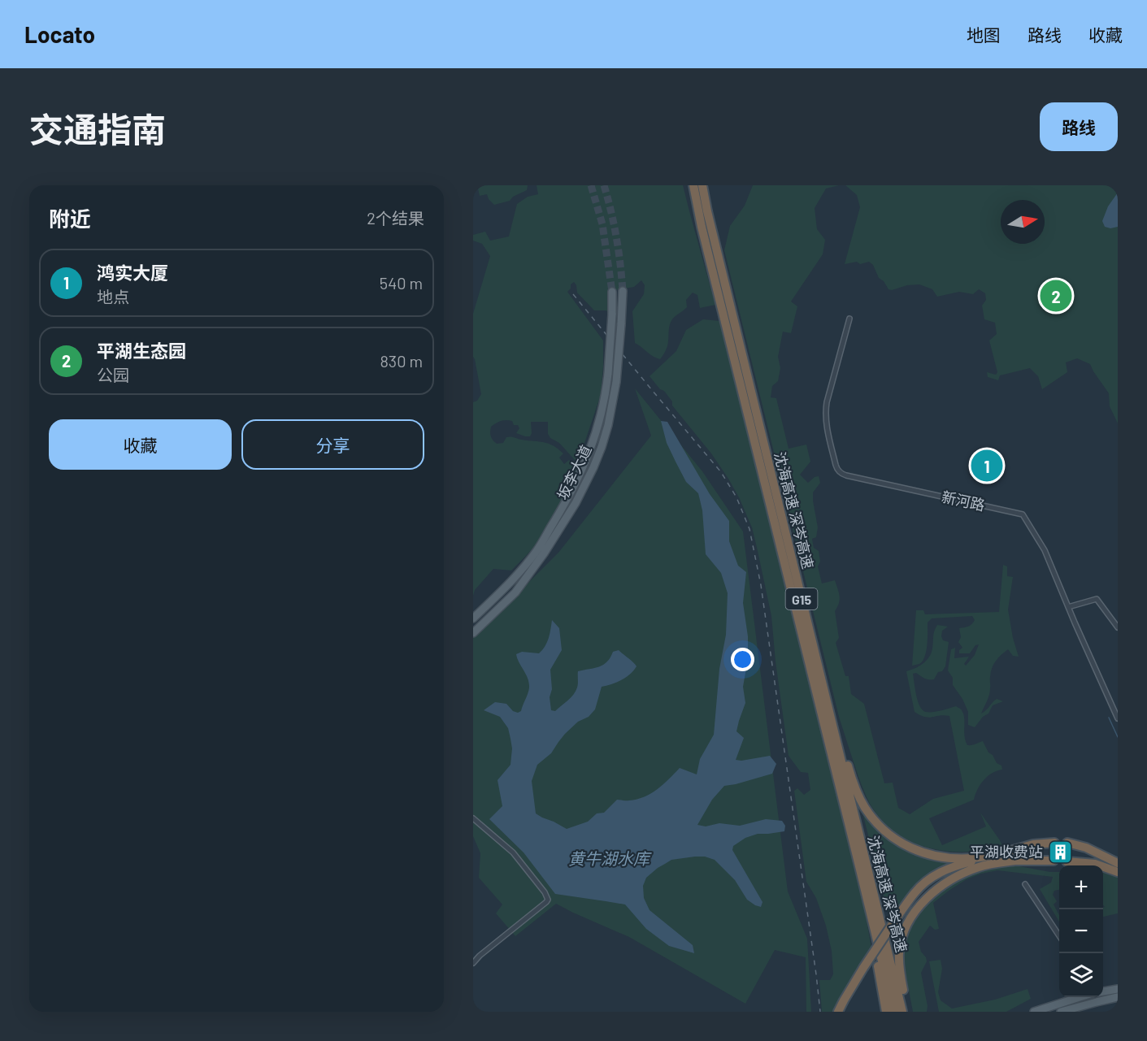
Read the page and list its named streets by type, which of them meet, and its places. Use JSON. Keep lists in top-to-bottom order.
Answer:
{
  "streets": {
    "highway": ["沈海高速 深岑高速", "G15"],
    "main road": ["坂李大道"],
    "street": ["新河路"]
  },
  "crossings": [
    ["沈海高速 深岑高速", "G15"]
  ],
  "water": ["黄牛湖水库"],
  "places": {
    "building": ["平湖收费站"]
  },
  "north": "right",
  "page": {
    "header": "Locato",
    "nav": ["地图", "路线", "收藏"],
    "title": "交通指南",
    "buttons": [
      "路线",
      ["收藏", "分享"]
    ],
    "heading": ["附近", "2个结果"],
    "list": [
      {
        "mark": "1",
        "name": "鸿实大厦",
        "note": "地点",
        "value": "540 m"
      },
      {
        "mark": "2",
        "name": "平湖生态园",
        "note": "公园",
        "value": "830 m"
      }
    ],
    "pins": ["2", "1"],
    "map_buttons": ["+", "−"]
  }
}
